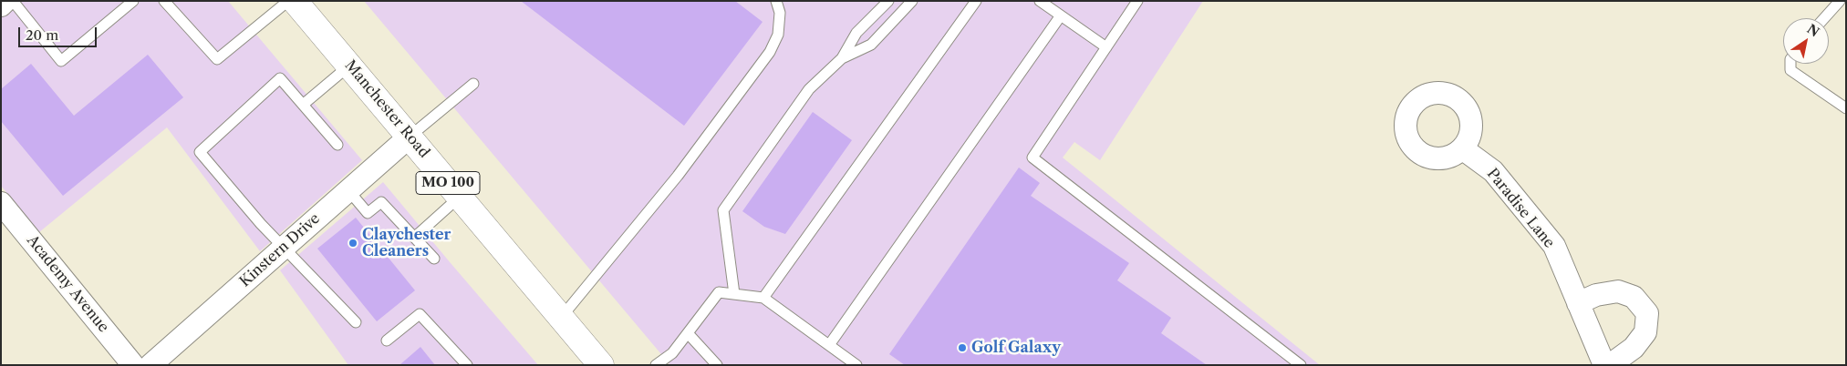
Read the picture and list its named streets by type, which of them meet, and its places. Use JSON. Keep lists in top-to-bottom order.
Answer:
{
  "streets": {
    "main road": ["Manchester Road", "MO 100"],
    "street": ["Paradise Lane", "Kinstern Drive", "Academy Avenue"]
  },
  "crossings": [
    ["Manchester Road", "Kinstern Drive"]
  ],
  "places": ["Claychester Cleaners", "Golf Galaxy"],
  "scale_bar": "20 m",
  "north": "top right"
}
